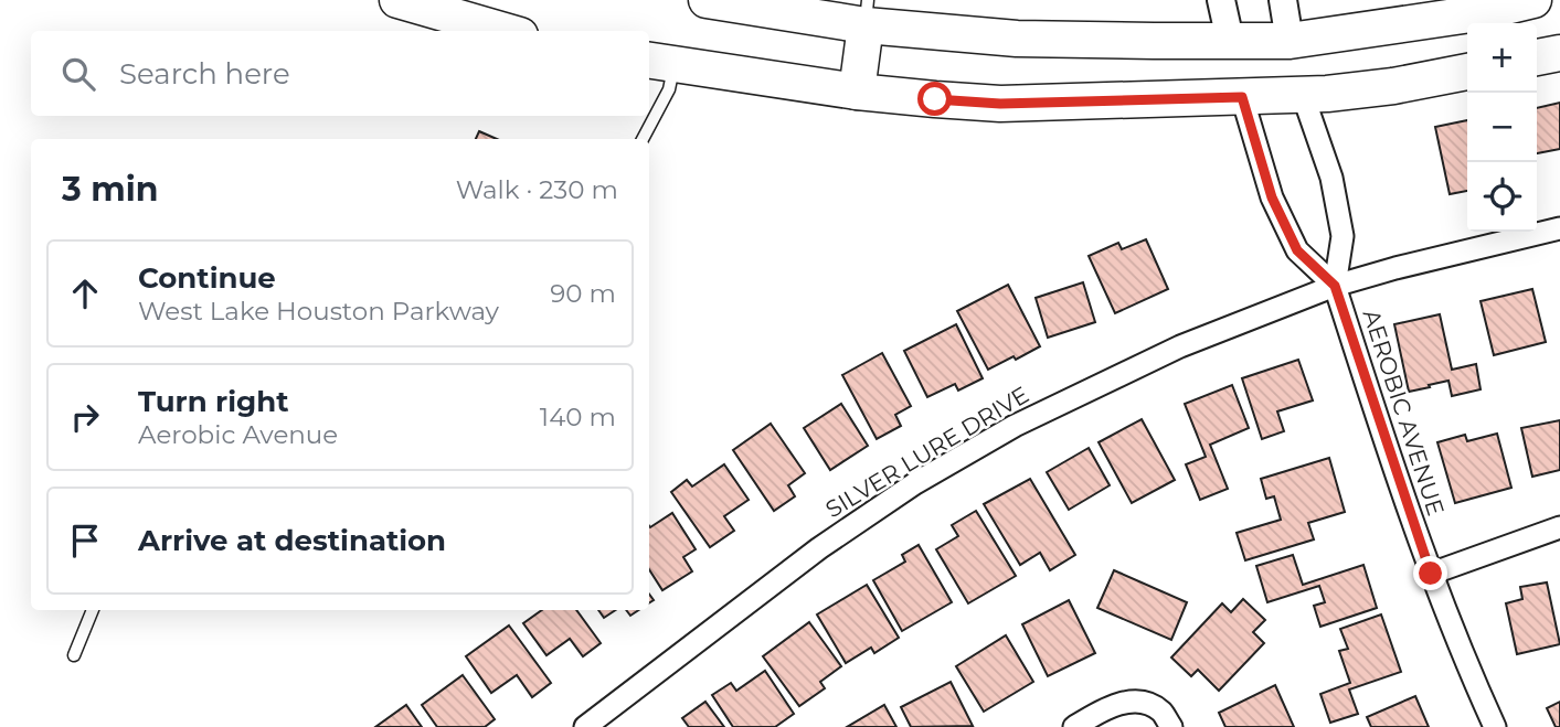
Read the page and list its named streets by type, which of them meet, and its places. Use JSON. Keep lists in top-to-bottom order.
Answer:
{
  "streets": {
    "street": ["AEROBIC AVENUE", "SILVER LURE DRIVE"]
  },
  "crossings": [
    ["AEROBIC AVENUE", "SILVER LURE DRIVE"]
  ],
  "page": {
    "map_buttons": ["+", "−"],
    "search": "Search here",
    "heading": ["3 min", "Walk · 230 m"],
    "list": [
      ["Continue", "West Lake Houston Parkway", "90 m"],
      ["Turn right", "Aerobic Avenue", "140 m"],
      "Arrive at destination"
    ]
  }
}
